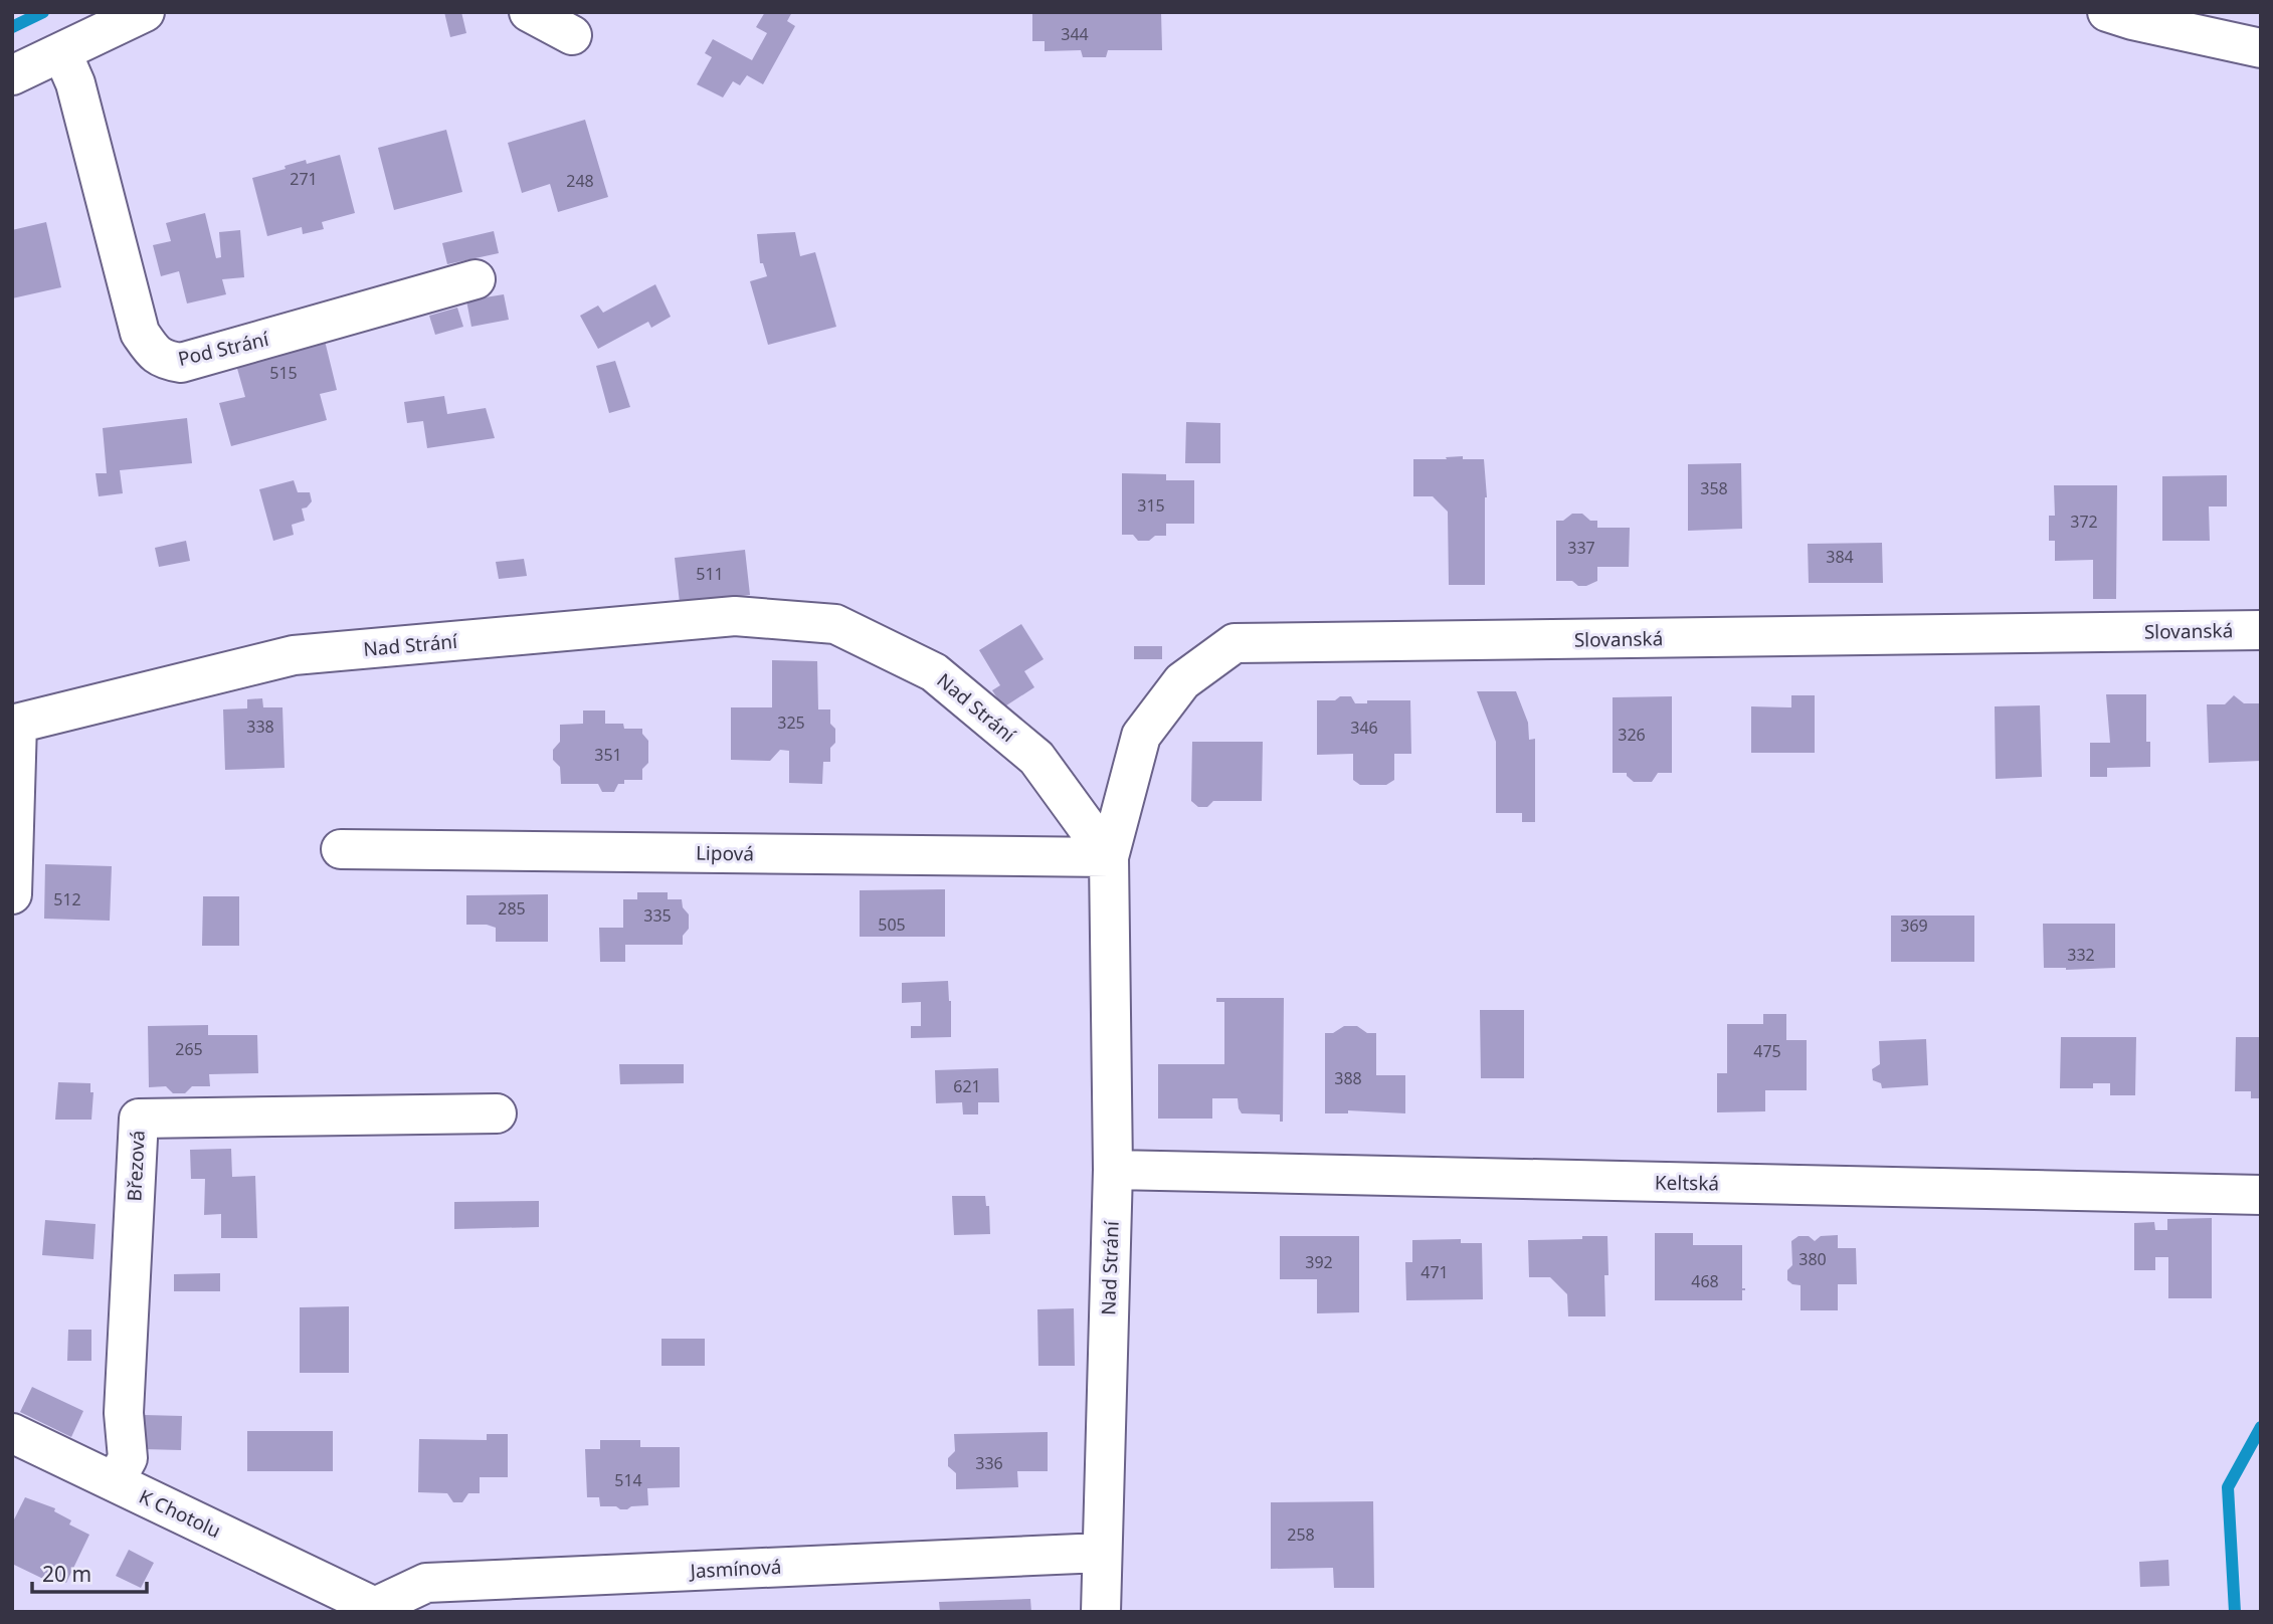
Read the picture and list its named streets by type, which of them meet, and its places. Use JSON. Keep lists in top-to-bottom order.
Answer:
{
  "streets": {
    "street": [
      "Pod Strání",
      "Slovanská",
      "Nad Strání",
      "Lipová",
      "Březová",
      "Keltská",
      "K Chotolu",
      "Jasmínová"
    ]
  },
  "crossings": [
    ["Slovanská", "Nad Strání"],
    ["Slovanská", "Lipová"],
    ["Nad Strání", "Lipová"],
    ["Nad Strání", "Keltská"],
    ["Nad Strání", "Jasmínová"],
    ["Březová", "K Chotolu"],
    ["K Chotolu", "Jasmínová"]
  ],
  "house_numbers": [
    "344",
    "271",
    "248",
    "515",
    "358",
    "315",
    "372",
    "337",
    "384",
    "511",
    "325",
    "338",
    "346",
    "326",
    "351",
    "512",
    "285",
    "335",
    "505",
    "369",
    "332",
    "265",
    "475",
    "388",
    "621",
    "380",
    "392",
    "471",
    "468",
    "336",
    "514",
    "258"
  ],
  "scale_bar": "20 m"
}
